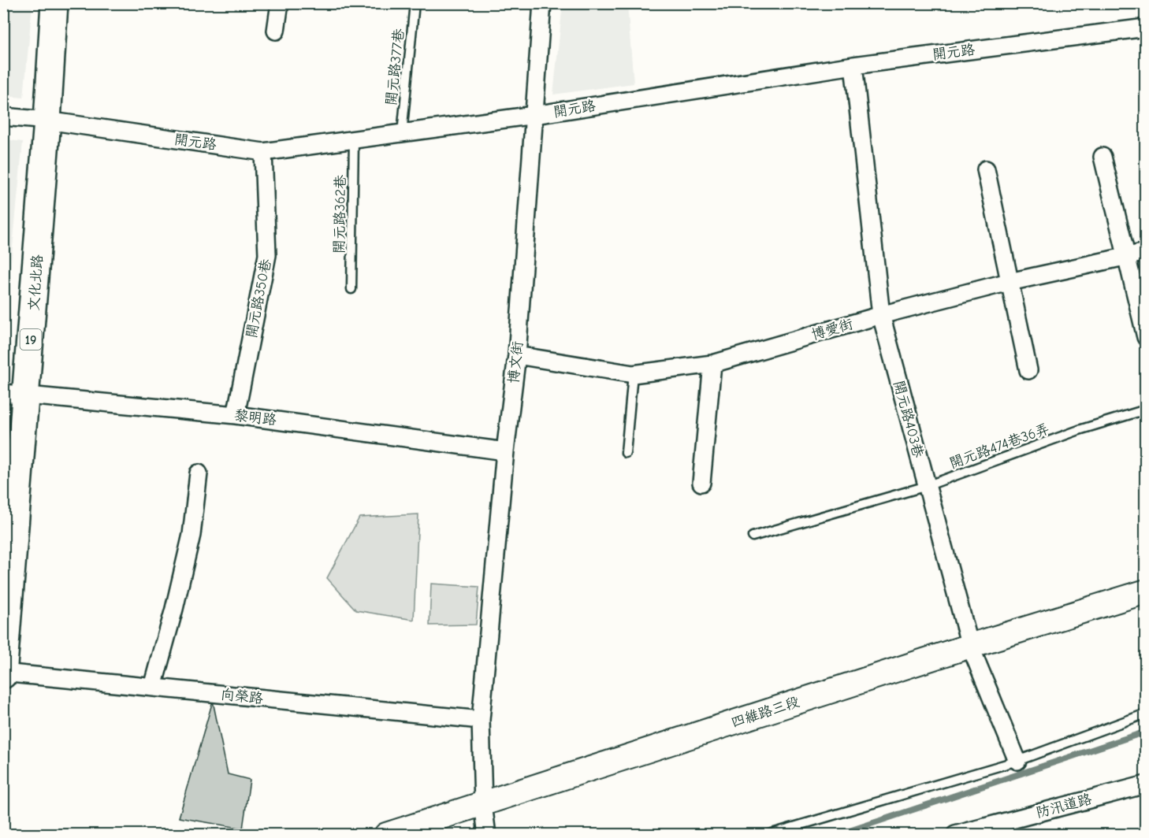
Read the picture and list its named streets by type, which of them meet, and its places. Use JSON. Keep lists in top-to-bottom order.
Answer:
{
  "streets": {
    "main road": ["文化北路", "19"],
    "street": [
      "開元路",
      "開元路350巷",
      "博愛街",
      "博文街",
      "黎明路",
      "開元路403巷",
      "向榮路",
      "四維路三段",
      "防汛道路"
    ],
    "lane": ["開元路377巷", "開元路362巷", "開元路474巷36弄"]
  },
  "crossings": [
    ["開元路", "開元路377巷"],
    ["開元路", "開元路362巷"],
    ["開元路", "文化北路"],
    ["開元路", "開元路350巷"],
    ["開元路", "博文街"],
    ["開元路", "開元路403巷"],
    ["文化北路", "黎明路"],
    ["文化北路", "向榮路"],
    ["開元路350巷", "黎明路"],
    ["博愛街", "博文街"],
    ["博愛街", "開元路403巷"],
    ["博文街", "黎明路"],
    ["博文街", "向榮路"],
    ["博文街", "四維路三段"],
    ["開元路403巷", "開元路474巷36弄"],
    ["開元路403巷", "四維路三段"]
  ]
}
